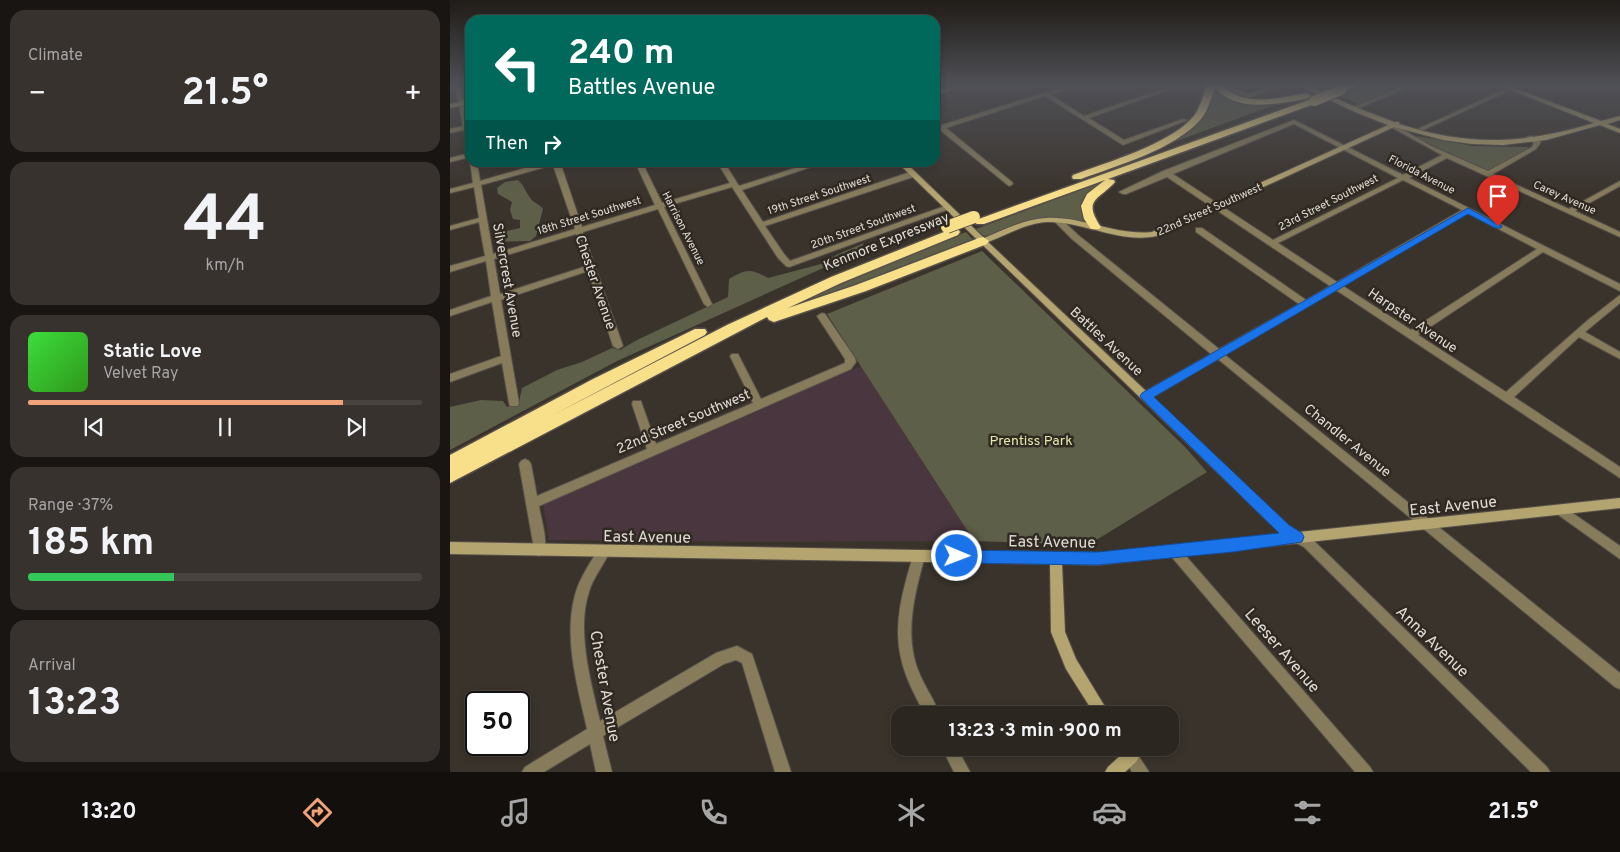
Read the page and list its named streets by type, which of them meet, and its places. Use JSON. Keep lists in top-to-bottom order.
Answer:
{
  "streets": {
    "highway": ["Kenmore Expressway"],
    "main road": ["22nd Street Southwest", "Battles Avenue", "East Avenue"],
    "street": [
      "Florida Avenue",
      "19th Street Southwest",
      "Carey Avenue",
      "23rd Street Southwest",
      "18th Street Southwest",
      "20th Street Southwest",
      "Harrison Avenue",
      "Silvercrest Avenue",
      "Chester Avenue",
      "Harpster Avenue",
      "Chandler Avenue",
      "Anna Avenue",
      "Leeser Avenue"
    ]
  },
  "crossings": [
    ["Florida Avenue", "23rd Street Southwest"],
    ["Florida Avenue", "22nd Street Southwest"],
    ["Florida Avenue", "Harpster Avenue"],
    ["19th Street Southwest", "20th Street Southwest"],
    ["19th Street Southwest", "Battles Avenue"],
    ["Carey Avenue", "23rd Street Southwest"],
    ["Carey Avenue", "22nd Street Southwest"],
    ["23rd Street Southwest", "Harpster Avenue"],
    ["22nd Street Southwest", "Harpster Avenue"],
    ["22nd Street Southwest", "Battles Avenue"],
    ["22nd Street Southwest", "Chandler Avenue"],
    ["18th Street Southwest", "Harrison Avenue"],
    ["18th Street Southwest", "Silvercrest Avenue"],
    ["18th Street Southwest", "Chester Avenue"],
    ["20th Street Southwest", "Battles Avenue"],
    ["Chester Avenue", "East Avenue"],
    ["Battles Avenue", "East Avenue"],
    ["Battles Avenue", "Anna Avenue"],
    ["Chandler Avenue", "East Avenue"],
    ["East Avenue", "Anna Avenue"],
    ["East Avenue", "Leeser Avenue"]
  ],
  "parks": ["Prentiss Park"],
  "page": {
    "tile": [
      "Climate",
      ["44", "km/h"],
      ["Range · 37%", "185 km"],
      ["Arrival", "13:23"]
    ],
    "turn": ["240 m", "Battles Avenue"],
    "heat": ["−", "21.5°", "+"],
    "then": "Then",
    "song": ["Static Love", "Velvet Ray"],
    "limit": "50",
    "trip": "13:23 · 3 min · 900 m",
    "tabs": ["13:20", "21.5°"]
  }
}
